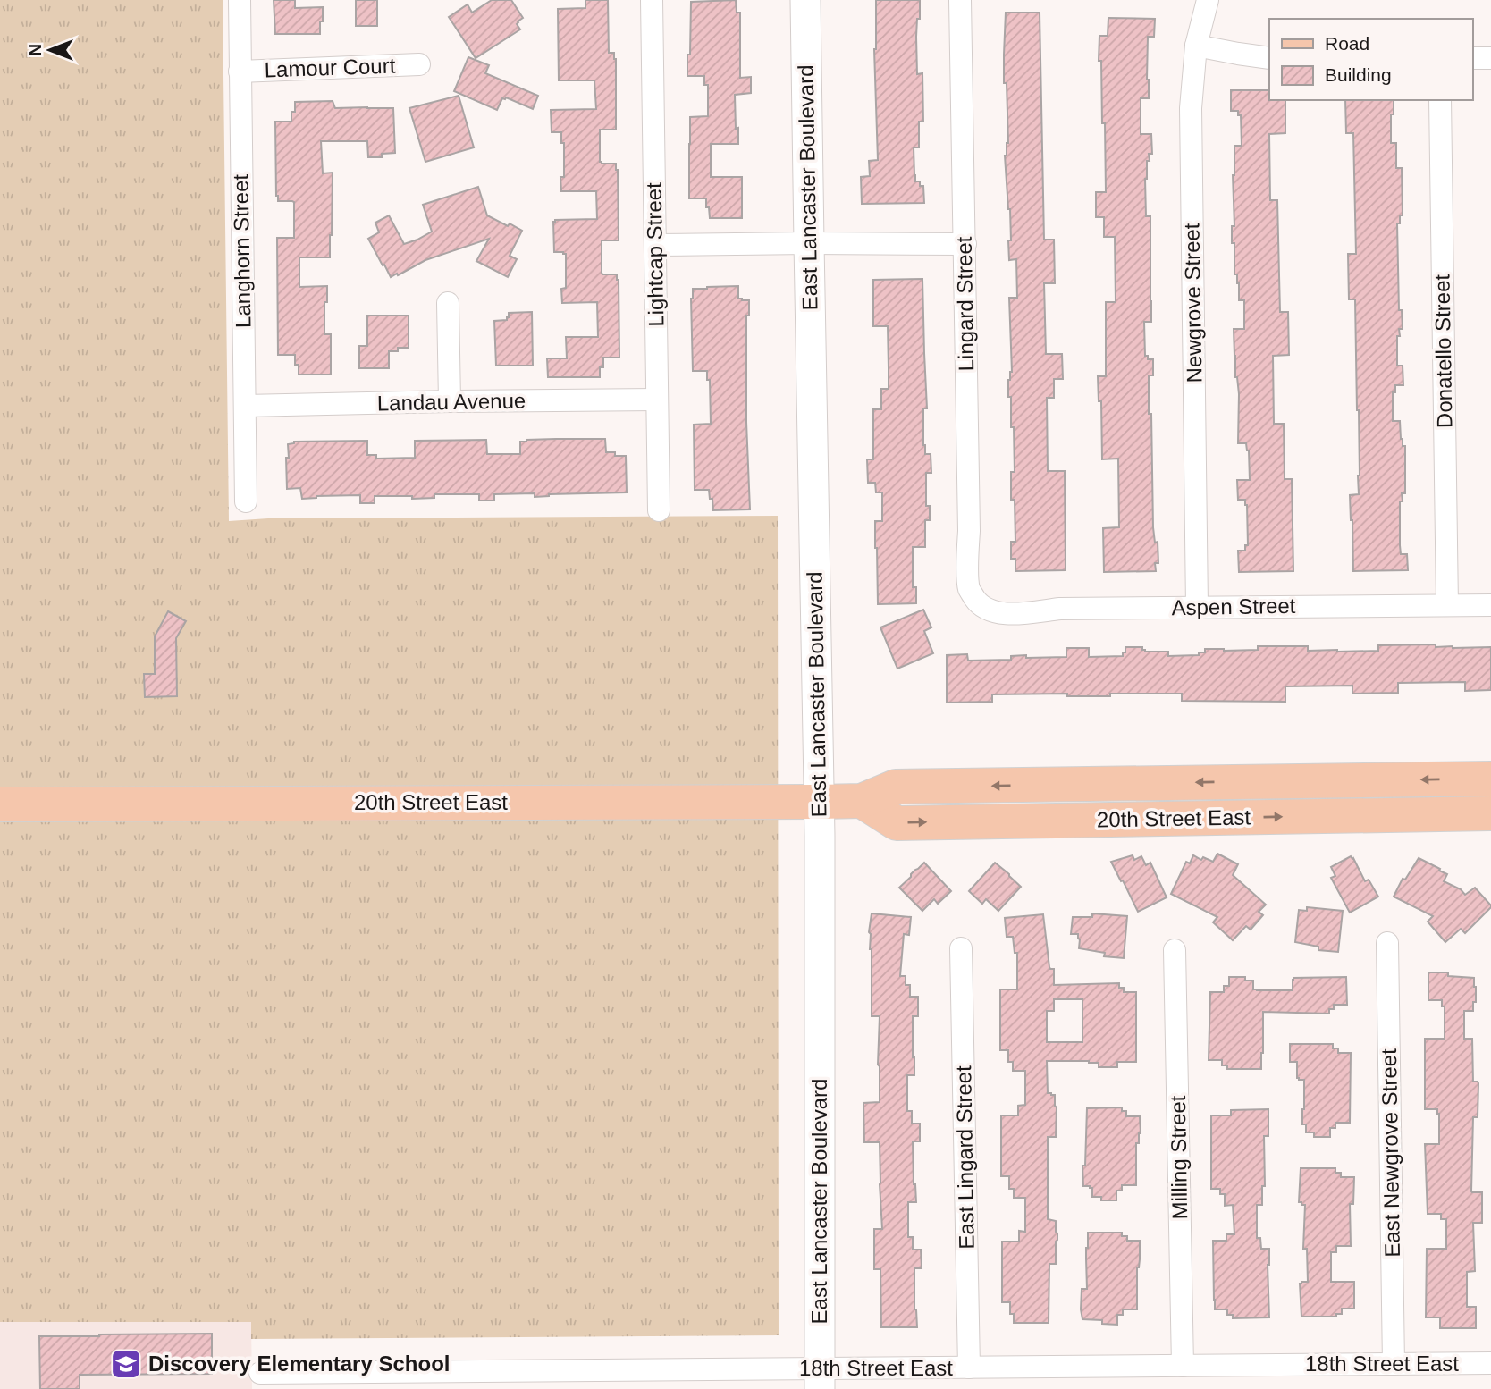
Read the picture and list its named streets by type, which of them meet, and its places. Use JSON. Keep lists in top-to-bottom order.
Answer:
{
  "streets": {
    "main road": ["East Lancaster Boulevard", "20th Street East"],
    "street": [
      "Lamour Court",
      "Langhorn Street",
      "Lightcap Street",
      "Newgrove Street",
      "Lingard Street",
      "Donatello Street",
      "Landau Avenue",
      "Aspen Street",
      "East Newgrove Street",
      "East Lingard Street",
      "Milling Street",
      "18th Street East"
    ]
  },
  "crossings": [
    ["Lamour Court", "Langhorn Street"],
    ["East Lancaster Boulevard", "20th Street East"],
    ["East Lancaster Boulevard", "18th Street East"],
    ["Langhorn Street", "Landau Avenue"],
    ["Lightcap Street", "Landau Avenue"],
    ["Newgrove Street", "Aspen Street"],
    ["Lingard Street", "Aspen Street"],
    ["Donatello Street", "Aspen Street"],
    ["East Newgrove Street", "18th Street East"],
    ["East Lingard Street", "18th Street East"],
    ["Milling Street", "18th Street East"]
  ],
  "places": {
    "school or university": ["Discovery Elementary School"]
  },
  "legend": ["Road", "Building"],
  "north": "left"
}
